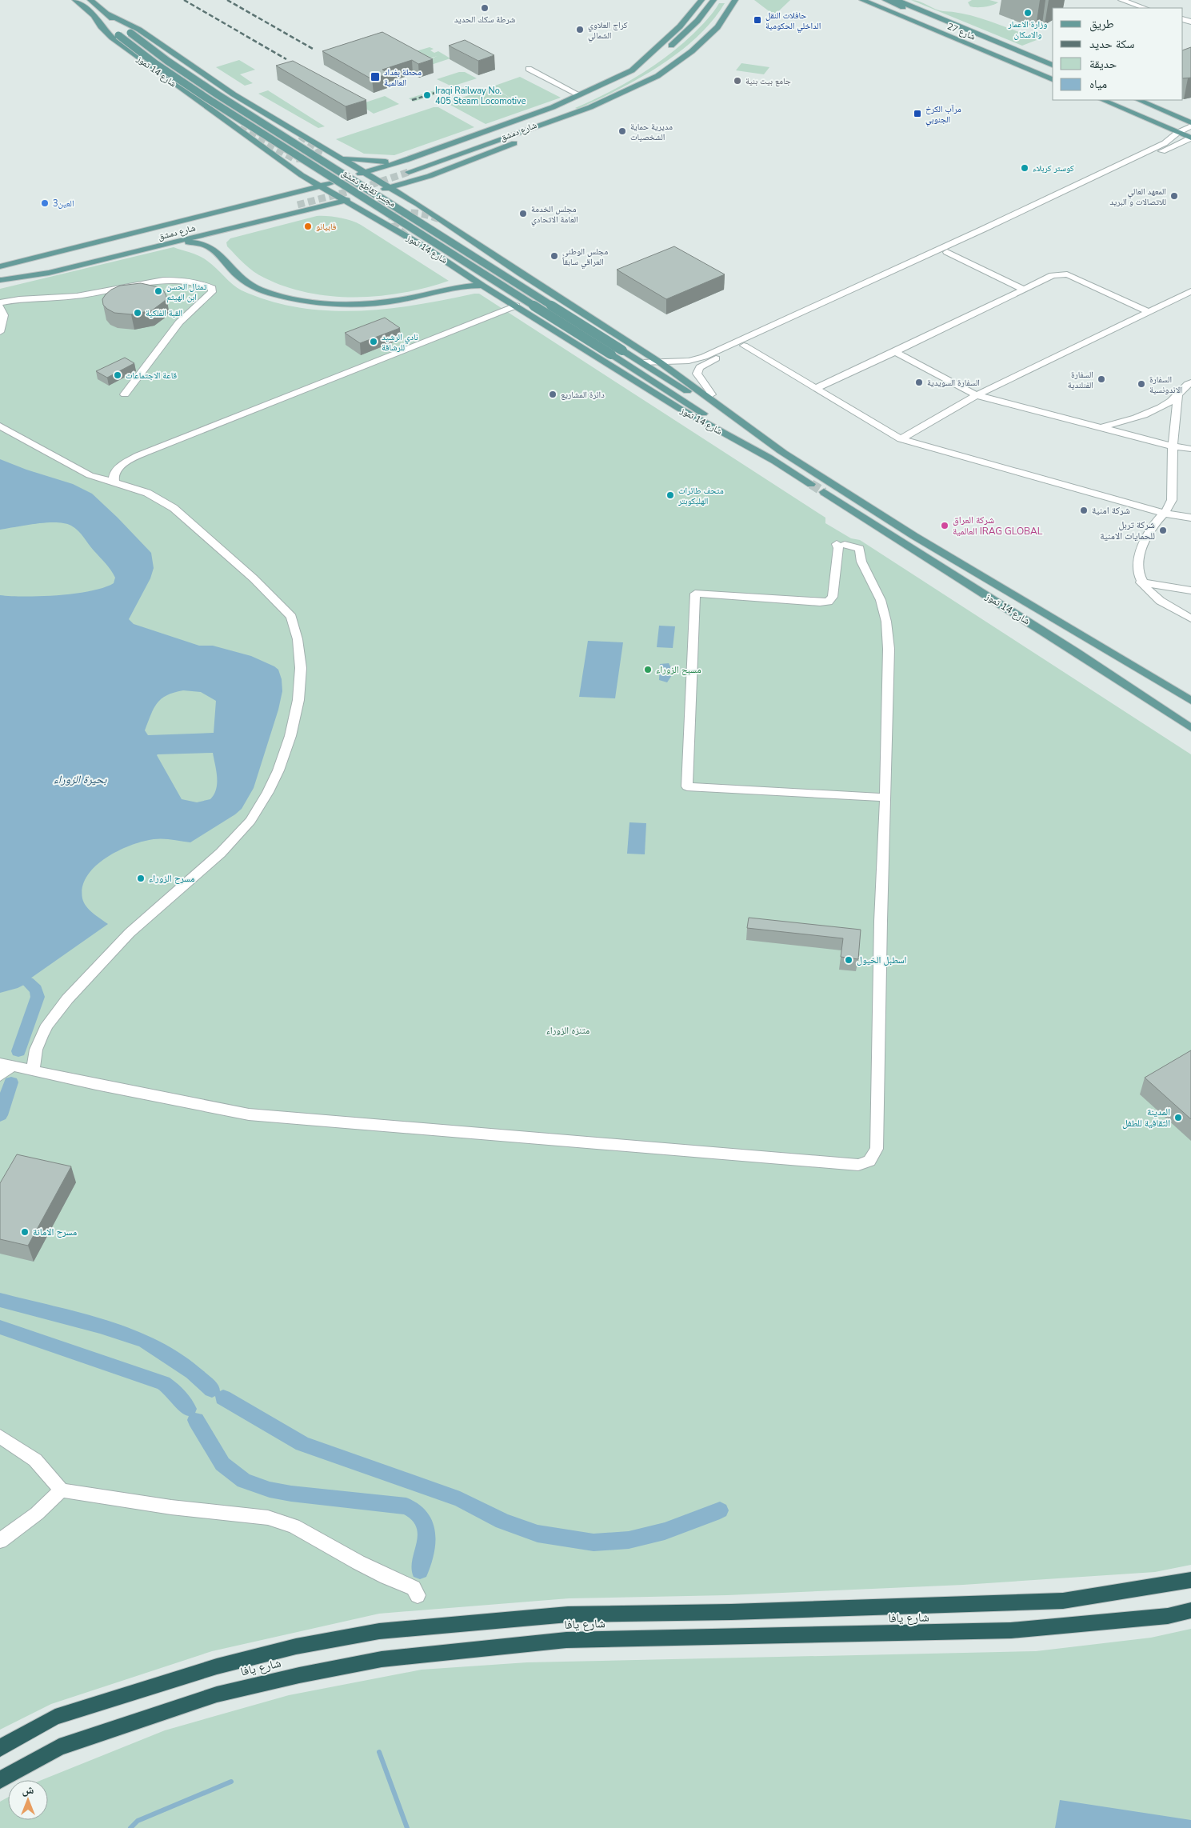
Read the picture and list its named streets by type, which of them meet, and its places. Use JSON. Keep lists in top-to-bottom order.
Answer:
{
  "streets": {
    "highway": ["شارع يافا"],
    "main road": [
      "شارع 27",
      "شارع 14 تموز",
      "شارع دمشق",
      "مجسر تقاطع دمشق"
    ]
  },
  "crossings": [
    ["شارع 14 تموز", "شارع دمشق"],
    ["شارع 14 تموز", "مجسر تقاطع دمشق"]
  ],
  "water": ["بحيرة الزوراء"],
  "parks": ["متنزه الزوراء"],
  "places": {
    "other": [
      "شرطة سكك الحديد",
      "وزارة الاعمار والاسكان",
      "كراج العلاوي الشمالي",
      "جامع بيت بنية",
      "Iraqi Railway No. 405 Steam Locomotive",
      "مديرية حماية الشخصيات",
      "كوستر كربلاء",
      "المعهد العالي للاتصالات و البريد",
      "العين3",
      "مجلس الخدمة العامة الاتحادي",
      "فابيانو",
      "مجلس الوطني العراقي سابقاً",
      "تمثال الحسن ابن الهيثم",
      "القبة الفلكية",
      "نادي الرشيد للرشاقة",
      "قاعة الاجتماعات",
      "السفارة الفنلندية",
      "السفارة السويدية",
      "السفارة الاندونسية",
      "دائرة المشاريع",
      "متحف طائرات الهليكوبتر",
      "شركة امنية",
      "شركة العراق العالمية IRAG GLOBAL",
      "شركة تربل للحمايات الامنية",
      "مسبح الزوراء",
      "مسرح الزوراء",
      "اسطبل الخيول",
      "المدينة الثقافية للطفل",
      "مسرح الامانة"
    ],
    "transit": ["حافلات النقل الداخلي الحكومية", "محطة بغداد العالمية", "مرآب الكرخ الجنوبي"]
  },
  "legend": [
    "طريق",
    "سكة حديد",
    "حديقة",
    "مياه"
  ],
  "north": "top"
}
